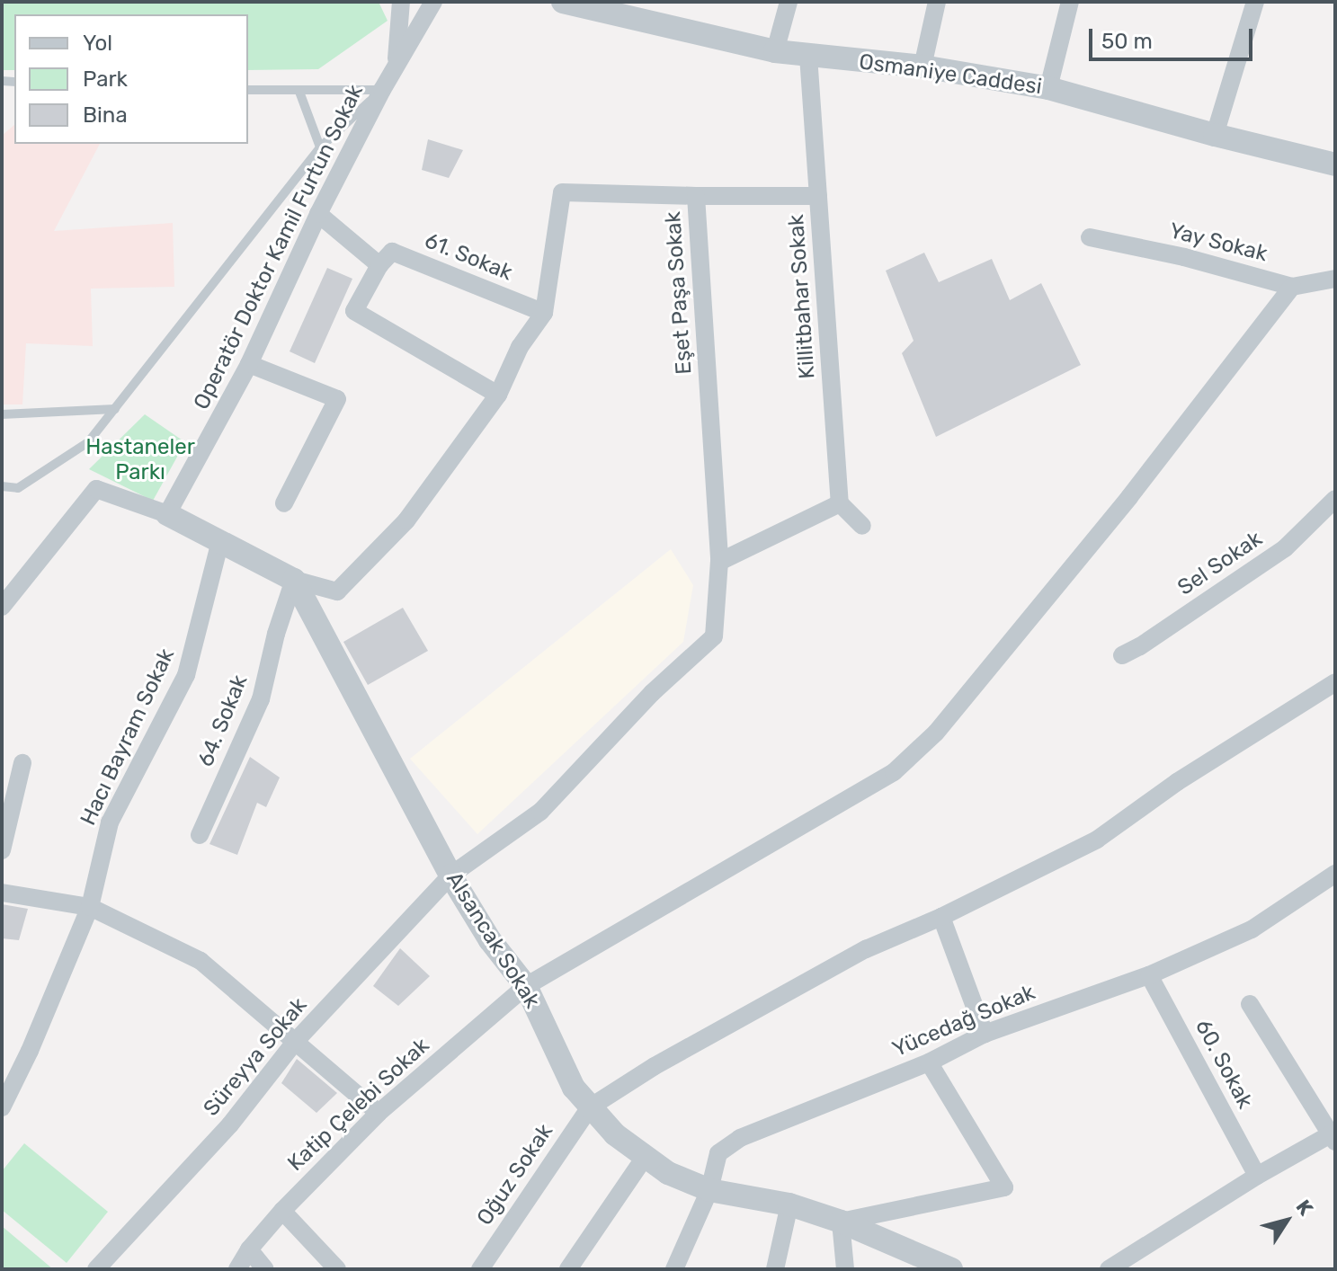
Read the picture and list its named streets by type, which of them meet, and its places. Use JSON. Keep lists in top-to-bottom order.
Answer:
{
  "streets": {
    "street": [
      "Osmaniye Caddesi",
      "Yay Sokak",
      "Operatör Doktor Kamil Furtun Sokak",
      "61. Sokak",
      "Eşet Paşa Sokak",
      "Killitbahar Sokak",
      "Sel Sokak",
      "64. Sokak",
      "Hacı Bayram Sokak",
      "Alsancak Sokak",
      "Yücedağ Sokak",
      "Süreyya Sokak",
      "60. Sokak",
      "Katip Çelebi Sokak",
      "Oğuz Sokak"
    ]
  },
  "crossings": [
    ["Osmaniye Caddesi", "Killitbahar Sokak"],
    ["Yay Sokak", "Katip Çelebi Sokak"],
    ["61. Sokak", "Eşet Paşa Sokak"],
    ["Eşet Paşa Sokak", "64. Sokak"],
    ["Eşet Paşa Sokak", "Alsancak Sokak"],
    ["Eşet Paşa Sokak", "Süreyya Sokak"],
    ["64. Sokak", "Alsancak Sokak"],
    ["Alsancak Sokak", "Yücedağ Sokak"],
    ["Alsancak Sokak", "Süreyya Sokak"],
    ["Alsancak Sokak", "Katip Çelebi Sokak"],
    ["Alsancak Sokak", "Oğuz Sokak"],
    ["Yücedağ Sokak", "60. Sokak"]
  ],
  "parks": ["Hastaneler Parkı"],
  "legend": ["Yol", "Park", "Bina"],
  "scale_bar": "50 m",
  "north": "top right"
}
